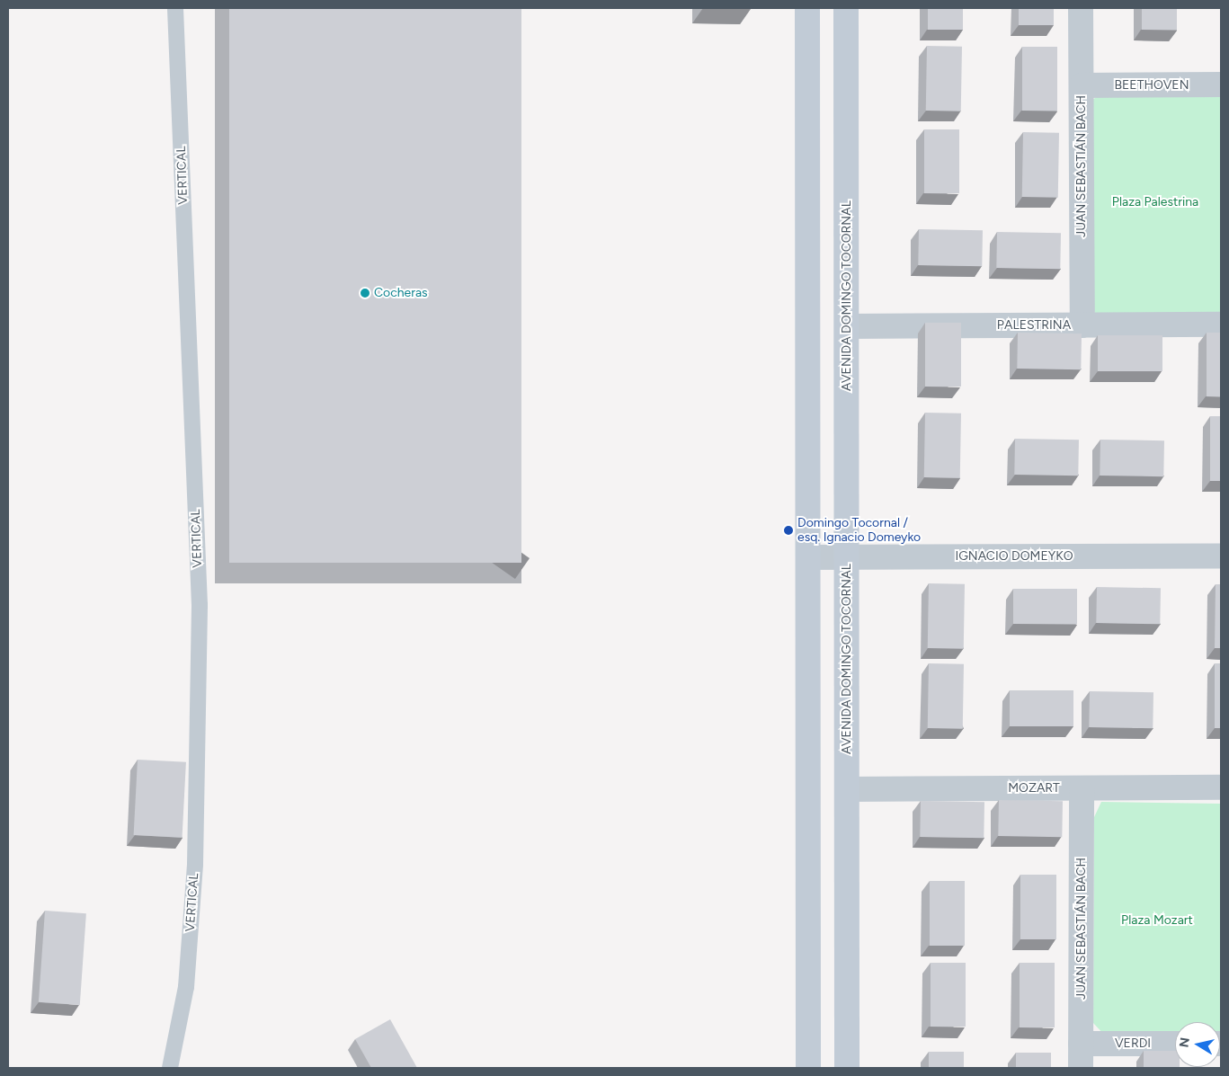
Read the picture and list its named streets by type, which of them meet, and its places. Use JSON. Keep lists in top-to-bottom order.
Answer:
{
  "streets": {
    "main road": ["AVENIDA DOMINGO TOCORNAL"],
    "street": [
      "BEETHOVEN",
      "JUAN SEBASTIÁN BACH",
      "PALESTRINA",
      "IGNACIO DOMEYKO",
      "MOZART",
      "VERDI"
    ],
    "lane": ["VERTICAL"]
  },
  "crossings": [
    ["BEETHOVEN", "JUAN SEBASTIÁN BACH"],
    ["JUAN SEBASTIÁN BACH", "PALESTRINA"],
    ["JUAN SEBASTIÁN BACH", "MOZART"],
    ["JUAN SEBASTIÁN BACH", "VERDI"],
    ["AVENIDA DOMINGO TOCORNAL", "PALESTRINA"],
    ["AVENIDA DOMINGO TOCORNAL", "IGNACIO DOMEYKO"],
    ["AVENIDA DOMINGO TOCORNAL", "MOZART"]
  ],
  "parks": ["Plaza Palestrina", "Plaza Mozart"],
  "places": ["Cocheras", "Domingo Tocornal / esq. Ignacio Domeyko"],
  "north": "left"
}
